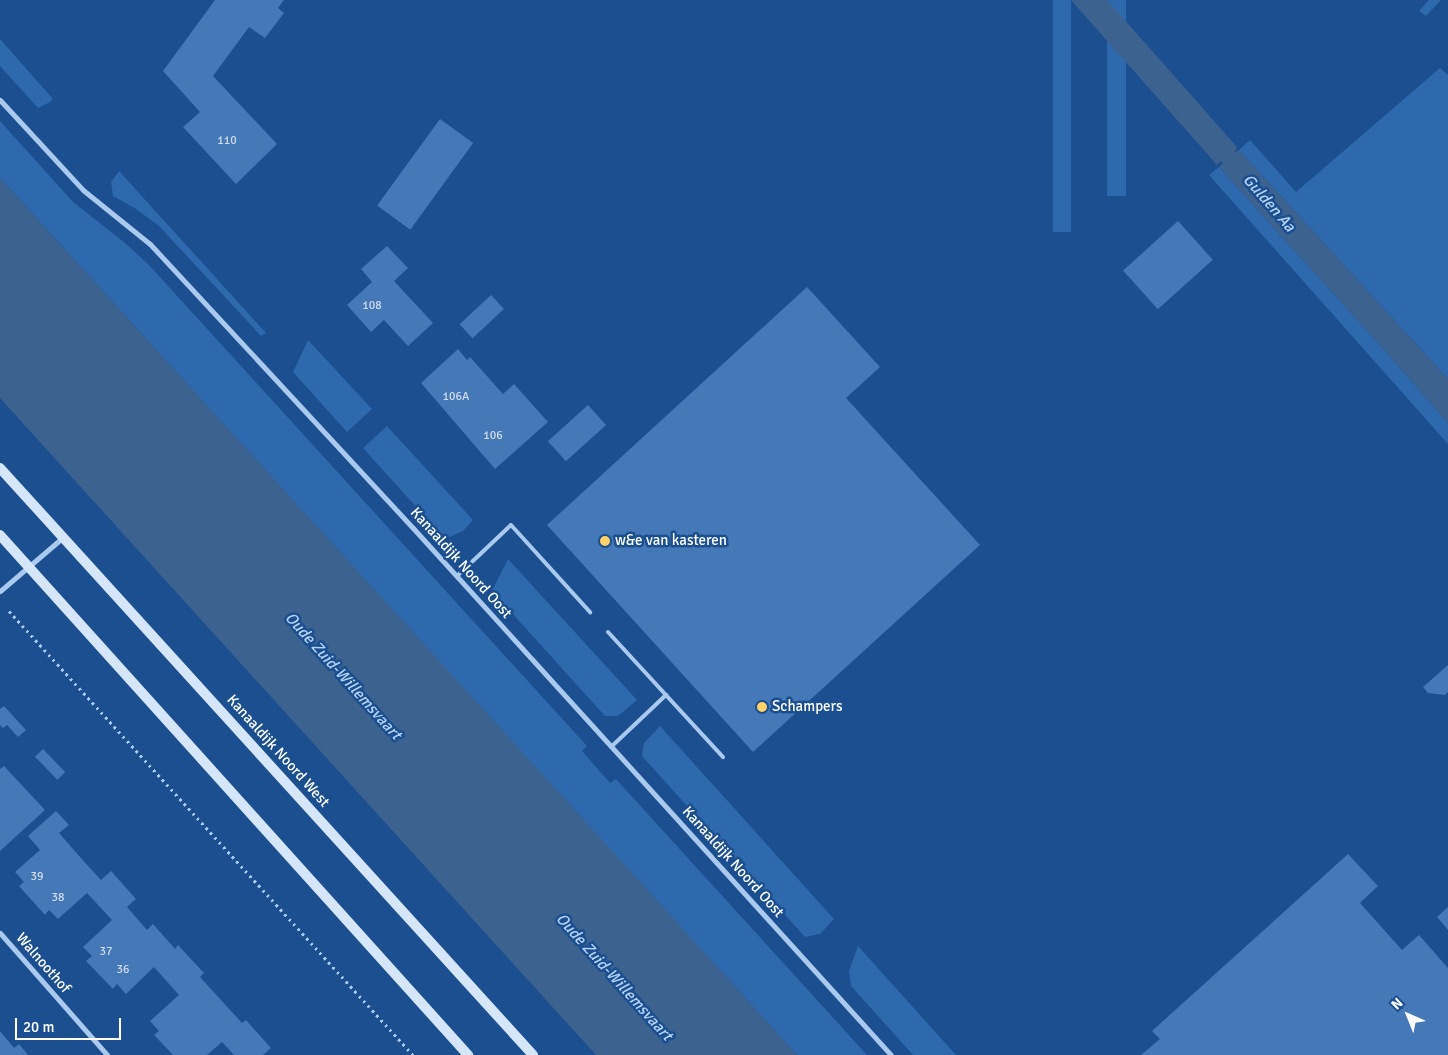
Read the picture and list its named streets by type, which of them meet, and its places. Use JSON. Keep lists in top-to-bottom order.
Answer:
{
  "streets": {
    "main road": ["Kanaaldijk Noord West"],
    "street": ["Kanaaldijk Noord Oost", "Walnoothof"]
  },
  "water": ["Gulden Aa", "Oude Zuid-Willemsvaart"],
  "places": ["w&e van kasteren", "Schampers"],
  "house_numbers": [
    "110",
    "108",
    "106A",
    "106",
    "39",
    "38",
    "37",
    "36"
  ],
  "scale_bar": "20 m",
  "north": "top left"
}
